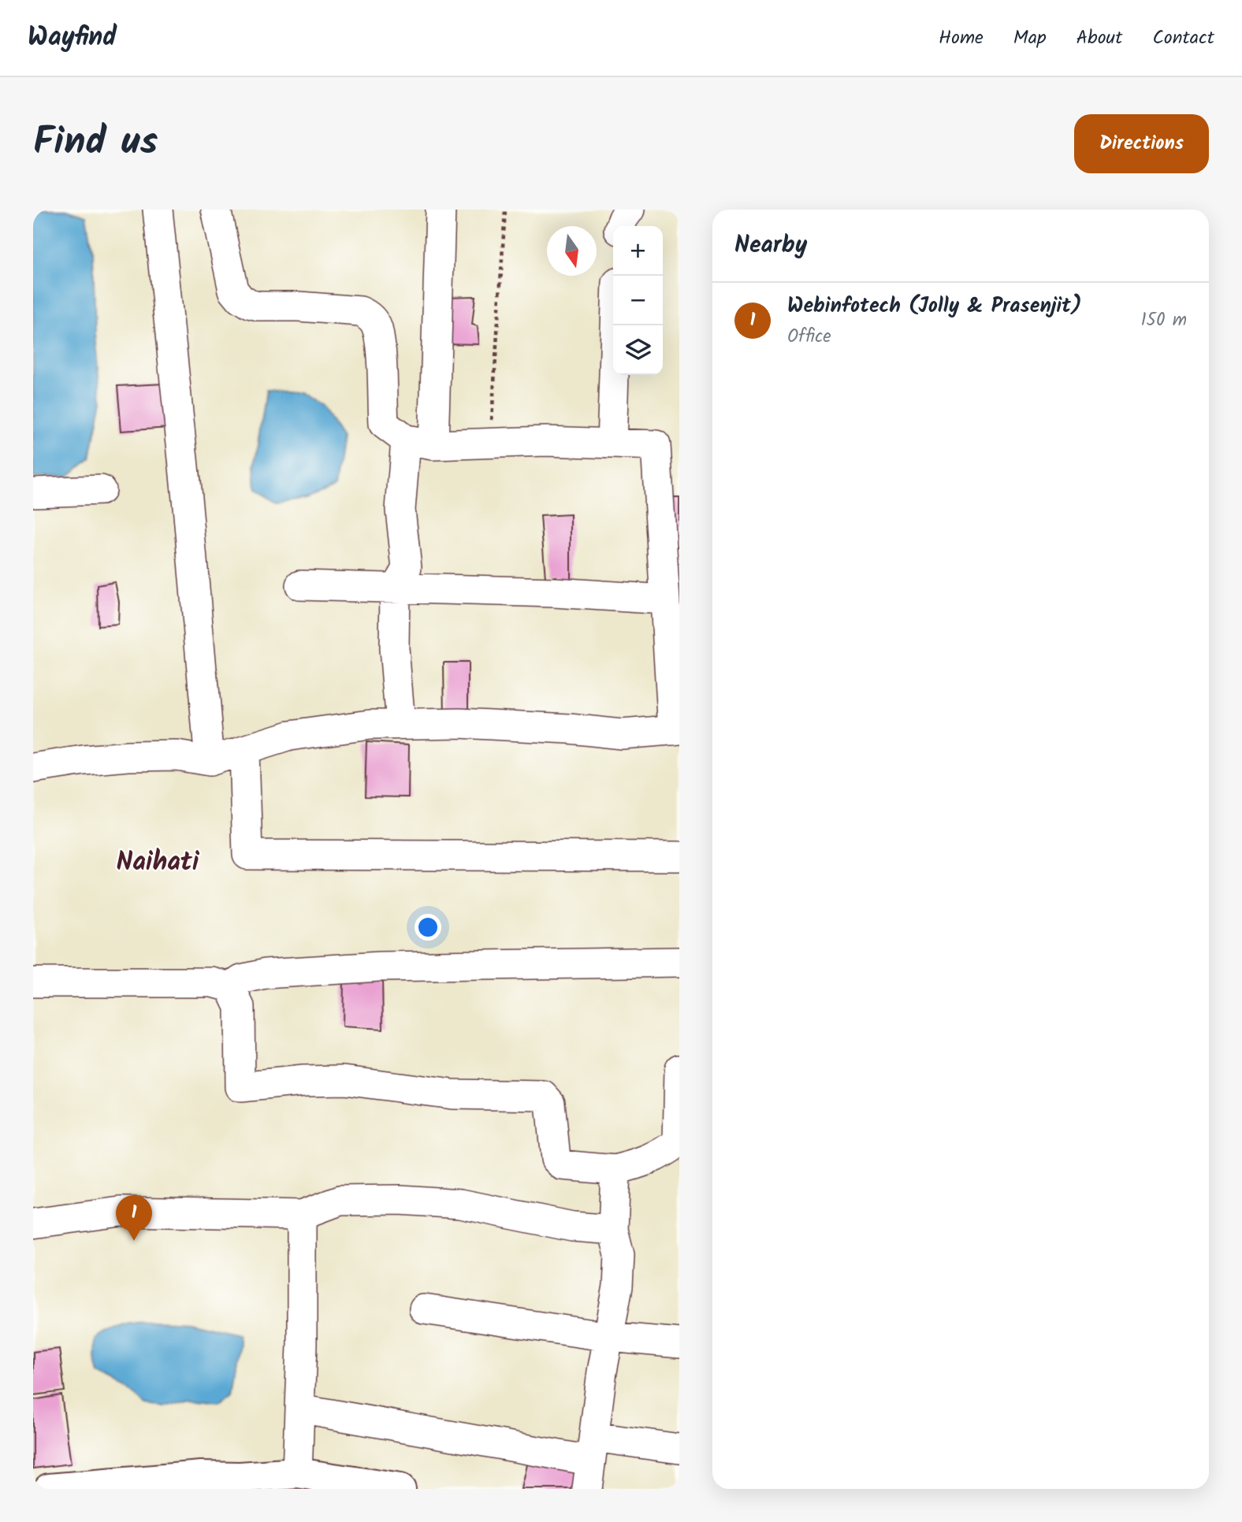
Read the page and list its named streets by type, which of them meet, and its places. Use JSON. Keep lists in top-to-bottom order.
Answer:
{
  "districts": ["Naihati"],
  "north": "bottom",
  "page": {
    "header": "Wayfind",
    "nav": [
      "Home",
      "Map",
      "About",
      "Contact"
    ],
    "title": "Find us",
    "buttons": "Directions",
    "heading": "Nearby",
    "map_buttons": ["+", "−"],
    "list": [
      {
        "mark": "1",
        "name": "Webinfotech (Jolly & Prasenjit)",
        "note": "Office",
        "value": "150 m"
      }
    ],
    "pins": "1"
  }
}
